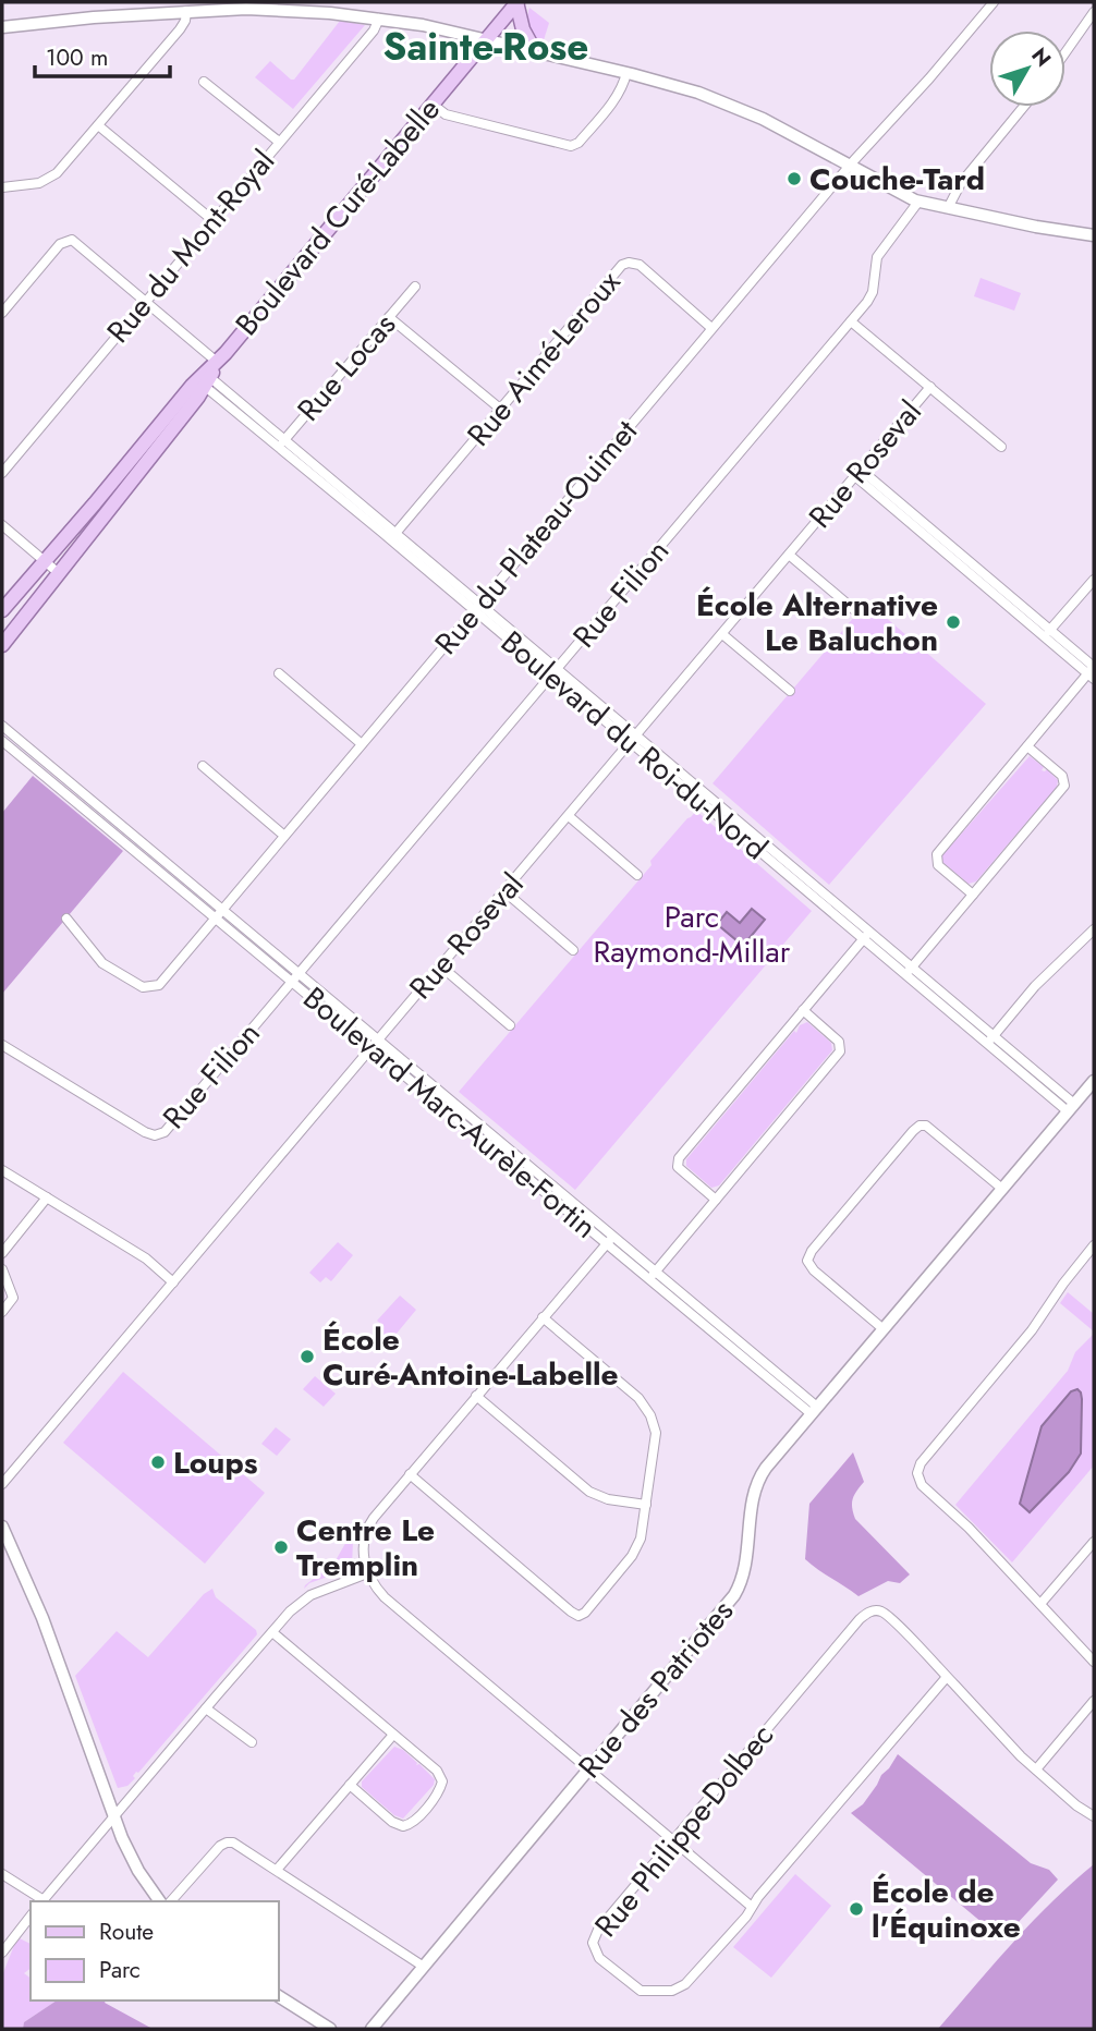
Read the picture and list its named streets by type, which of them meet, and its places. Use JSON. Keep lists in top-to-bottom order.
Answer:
{
  "streets": {
    "main road": ["Boulevard Curé-Labelle"],
    "street": [
      "Rue du Mont-Royal",
      "Rue Aimé-Leroux",
      "Rue Locas",
      "Rue Roseval",
      "Rue du Plateau-Ouimet",
      "Rue Filion",
      "Boulevard du Roi-du-Nord",
      "Boulevard Marc-Aurèle-Fortin",
      "Rue des Patriotes",
      "Rue Philippe-Dolbec"
    ]
  },
  "crossings": [
    ["Boulevard Curé-Labelle", "Boulevard du Roi-du-Nord"],
    ["Rue Aimé-Leroux", "Rue du Plateau-Ouimet"],
    ["Rue Aimé-Leroux", "Boulevard du Roi-du-Nord"],
    ["Rue Locas", "Boulevard du Roi-du-Nord"],
    ["Rue Roseval", "Boulevard du Roi-du-Nord"],
    ["Rue Roseval", "Boulevard Marc-Aurèle-Fortin"],
    ["Rue du Plateau-Ouimet", "Boulevard du Roi-du-Nord"],
    ["Rue du Plateau-Ouimet", "Boulevard Marc-Aurèle-Fortin"],
    ["Rue Filion", "Boulevard du Roi-du-Nord"],
    ["Rue Filion", "Boulevard Marc-Aurèle-Fortin"],
    ["Boulevard du Roi-du-Nord", "Rue des Patriotes"],
    ["Boulevard Marc-Aurèle-Fortin", "Rue des Patriotes"]
  ],
  "districts": ["Sainte-Rose"],
  "parks": ["Parc Raymond-Millar"],
  "places": [
    "Couche-Tard",
    "École Alternative Le Baluchon",
    "École Curé-Antoine-Labelle",
    "Loups",
    "Centre Le Tremplin",
    "École de l'Équinoxe"
  ],
  "legend": ["Route", "Parc"],
  "scale_bar": "100 m",
  "north": "top right"
}
